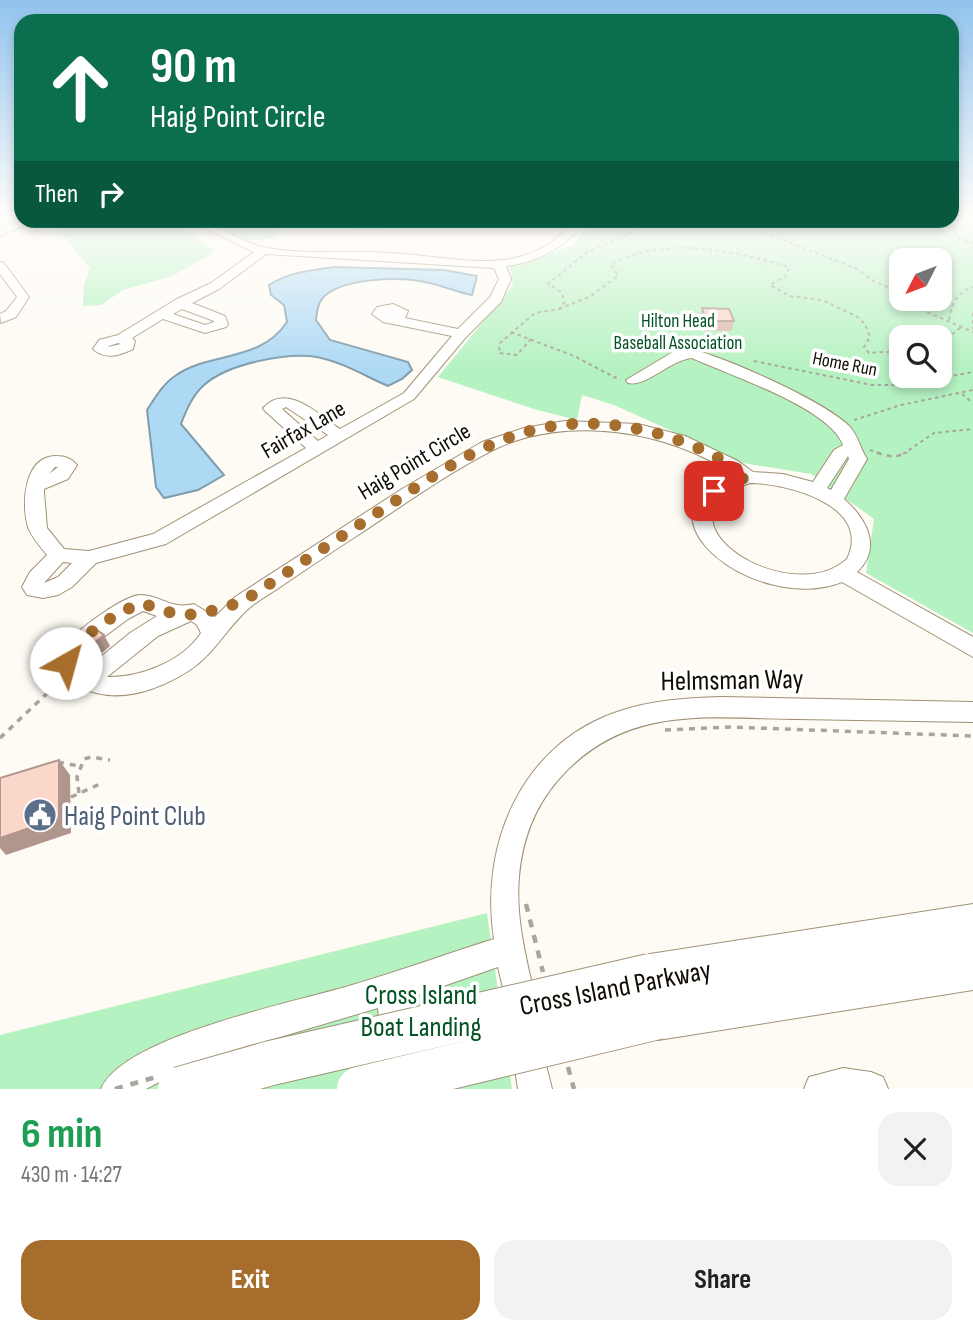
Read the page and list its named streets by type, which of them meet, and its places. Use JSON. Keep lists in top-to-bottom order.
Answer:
{
  "streets": {
    "highway": ["Cross Island Parkway"],
    "street": ["Fairfax Lane", "Haig Point Circle", "Helmsman Way"],
    "path": ["Home Run"]
  },
  "parks": ["Hilton Head Baseball Association", "Cross Island Boat Landing"],
  "places": {
    "public building": ["Haig Point Club"]
  },
  "north": "bottom left",
  "page": {
    "turn": ["90 m", "Haig Point Circle"],
    "then": "Then",
    "heading": ["6 min", "430 m · 14:27"],
    "buttons": ["Exit", "Share"]
  }
}
